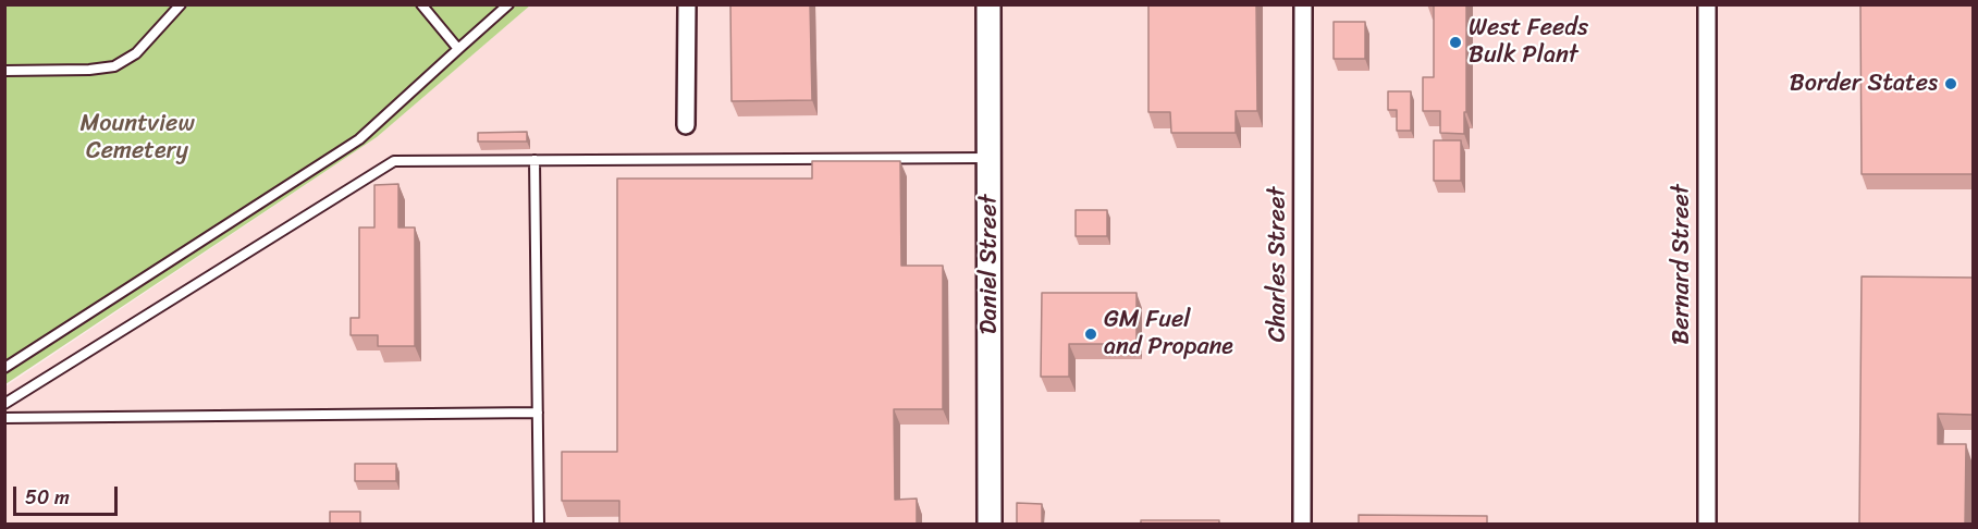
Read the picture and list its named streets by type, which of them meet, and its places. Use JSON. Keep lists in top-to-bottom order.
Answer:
{
  "streets": {
    "street": ["Daniel Street", "Charles Street", "Bernard Street"]
  },
  "parks": ["Mountview Cemetery"],
  "places": ["West Feeds Bulk Plant", "Border States", "GM Fuel and Propane"],
  "scale_bar": "50 m"
}
